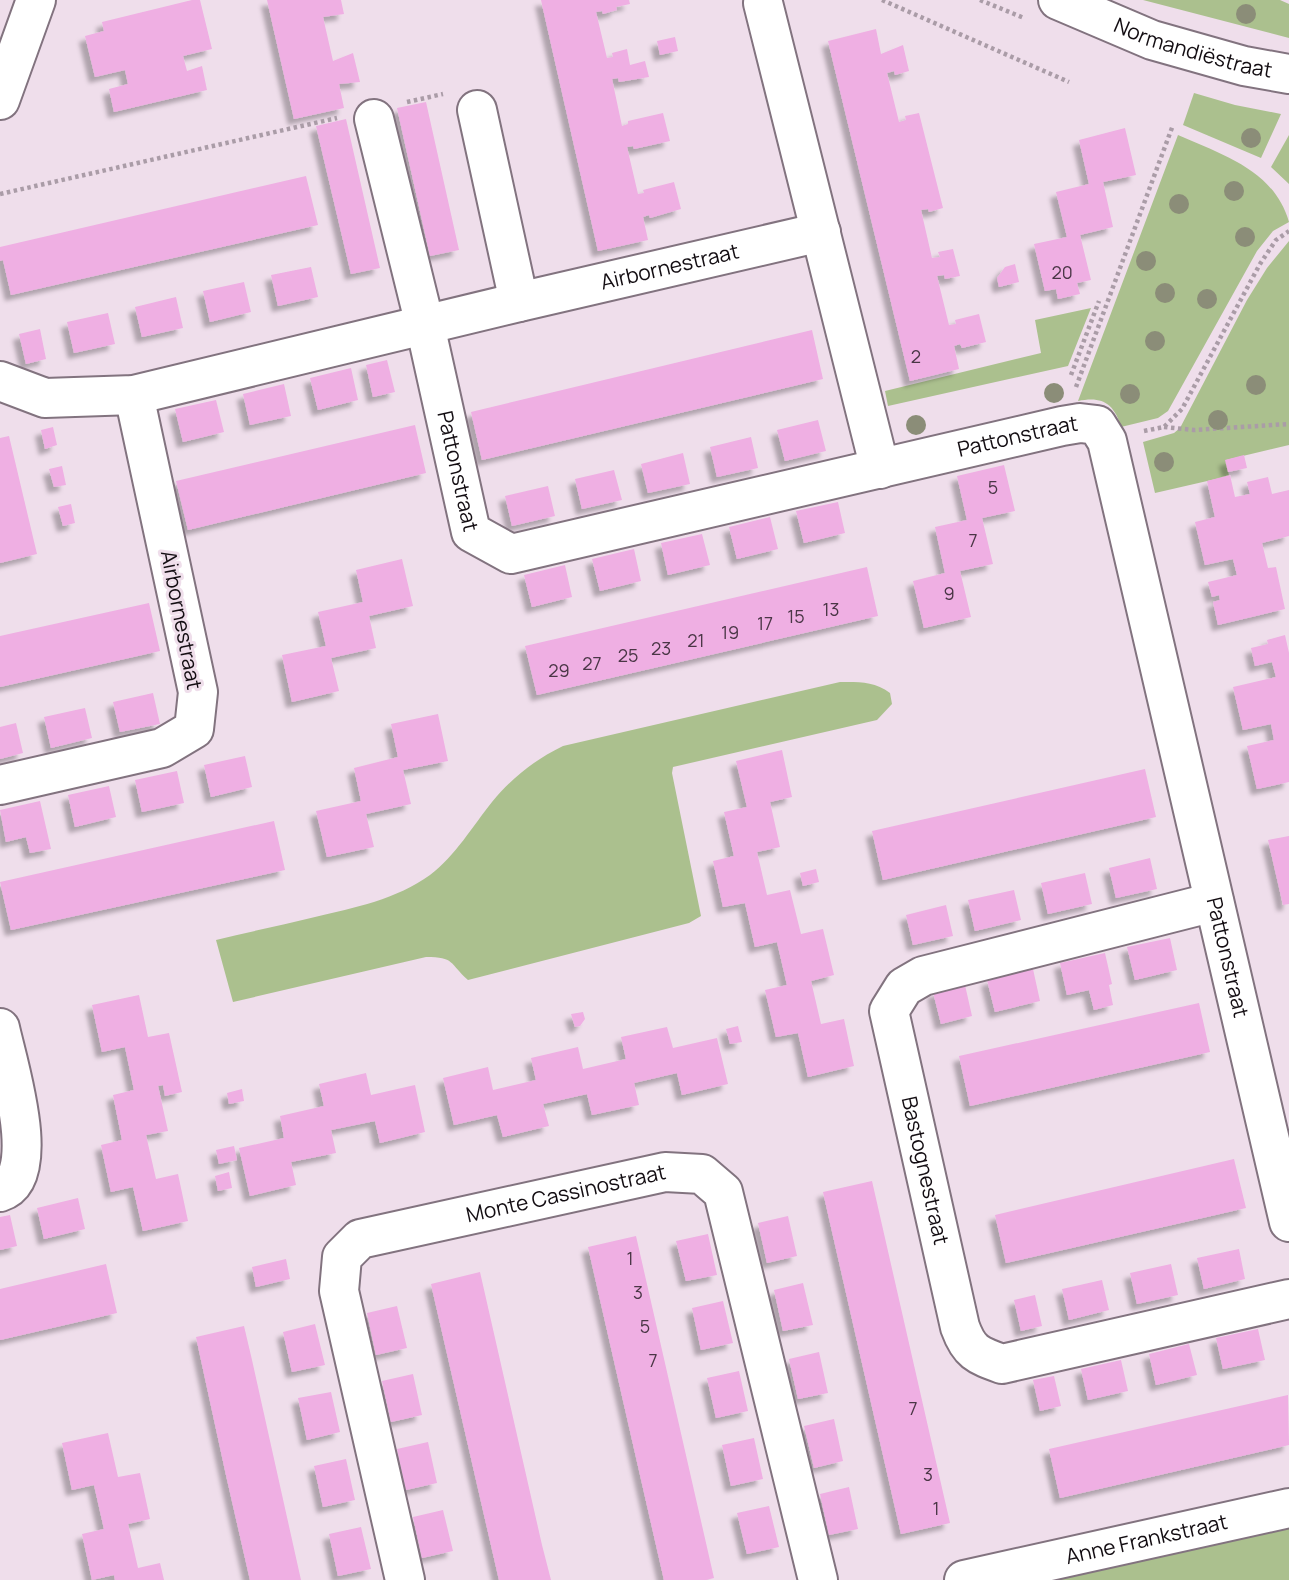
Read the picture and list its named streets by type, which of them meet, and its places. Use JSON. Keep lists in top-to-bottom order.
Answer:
{
  "streets": {
    "street": [
      "Normandiëstraat",
      "Airbornestraat",
      "Pattonstraat",
      "Bastognestraat",
      "Monte Cassinostraat",
      "Anne Frankstraat"
    ]
  },
  "crossings": [
    ["Airbornestraat", "Pattonstraat"],
    ["Pattonstraat", "Bastognestraat"]
  ],
  "house_numbers": [
    "20",
    "2",
    "5",
    "7",
    "9",
    "13",
    "15",
    "17",
    "19",
    "21",
    "23",
    "25",
    "27",
    "29",
    "1",
    "3",
    "5",
    "7",
    "7",
    "3",
    "1"
  ]
}
